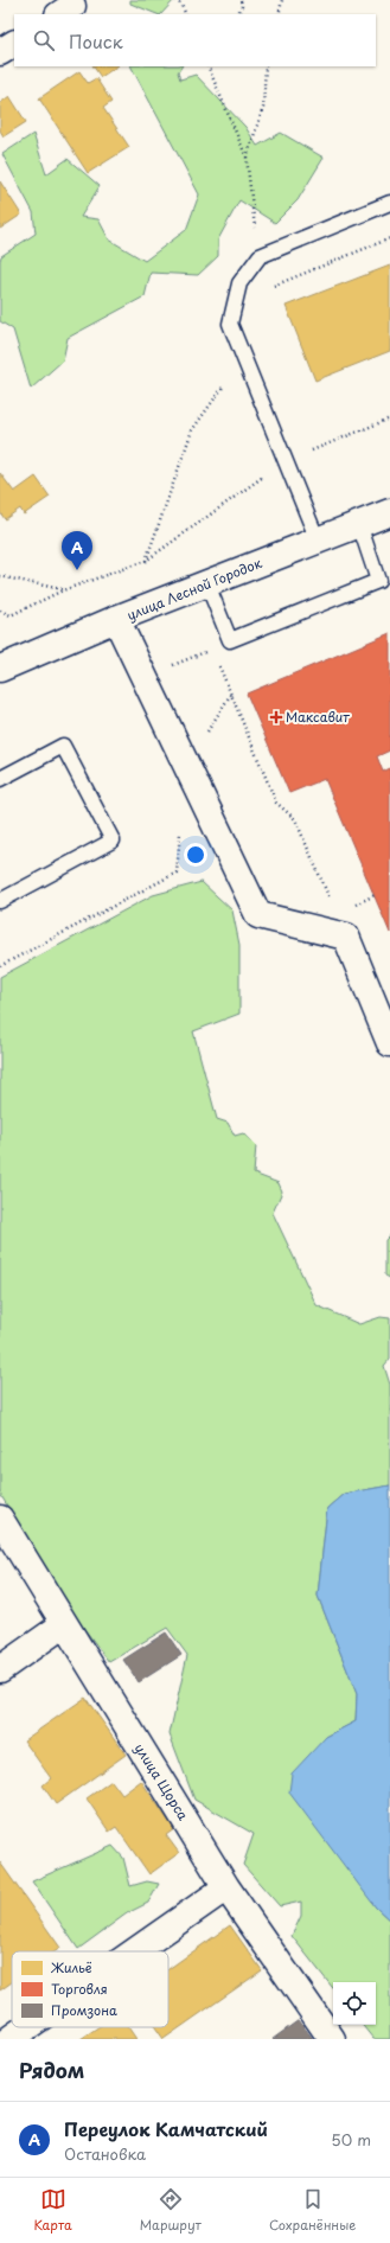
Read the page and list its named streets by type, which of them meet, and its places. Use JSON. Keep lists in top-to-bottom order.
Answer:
{
  "streets": {
    "street": ["улица Лесной Городок", "улица Щорса"]
  },
  "places": {
    "health": ["Максавит"]
  },
  "legend": ["Жильё", "Торговля", "Промзона"],
  "page": {
    "search": "Поиск",
    "pins": "A",
    "heading": "Рядом",
    "list": [
      {
        "mark": "A",
        "name": "Переулок Камчатский",
        "note": "Остановка",
        "value": "50 m"
      }
    ],
    "nav": ["Карта", "Маршрут", "Сохранённые"]
  }
}
